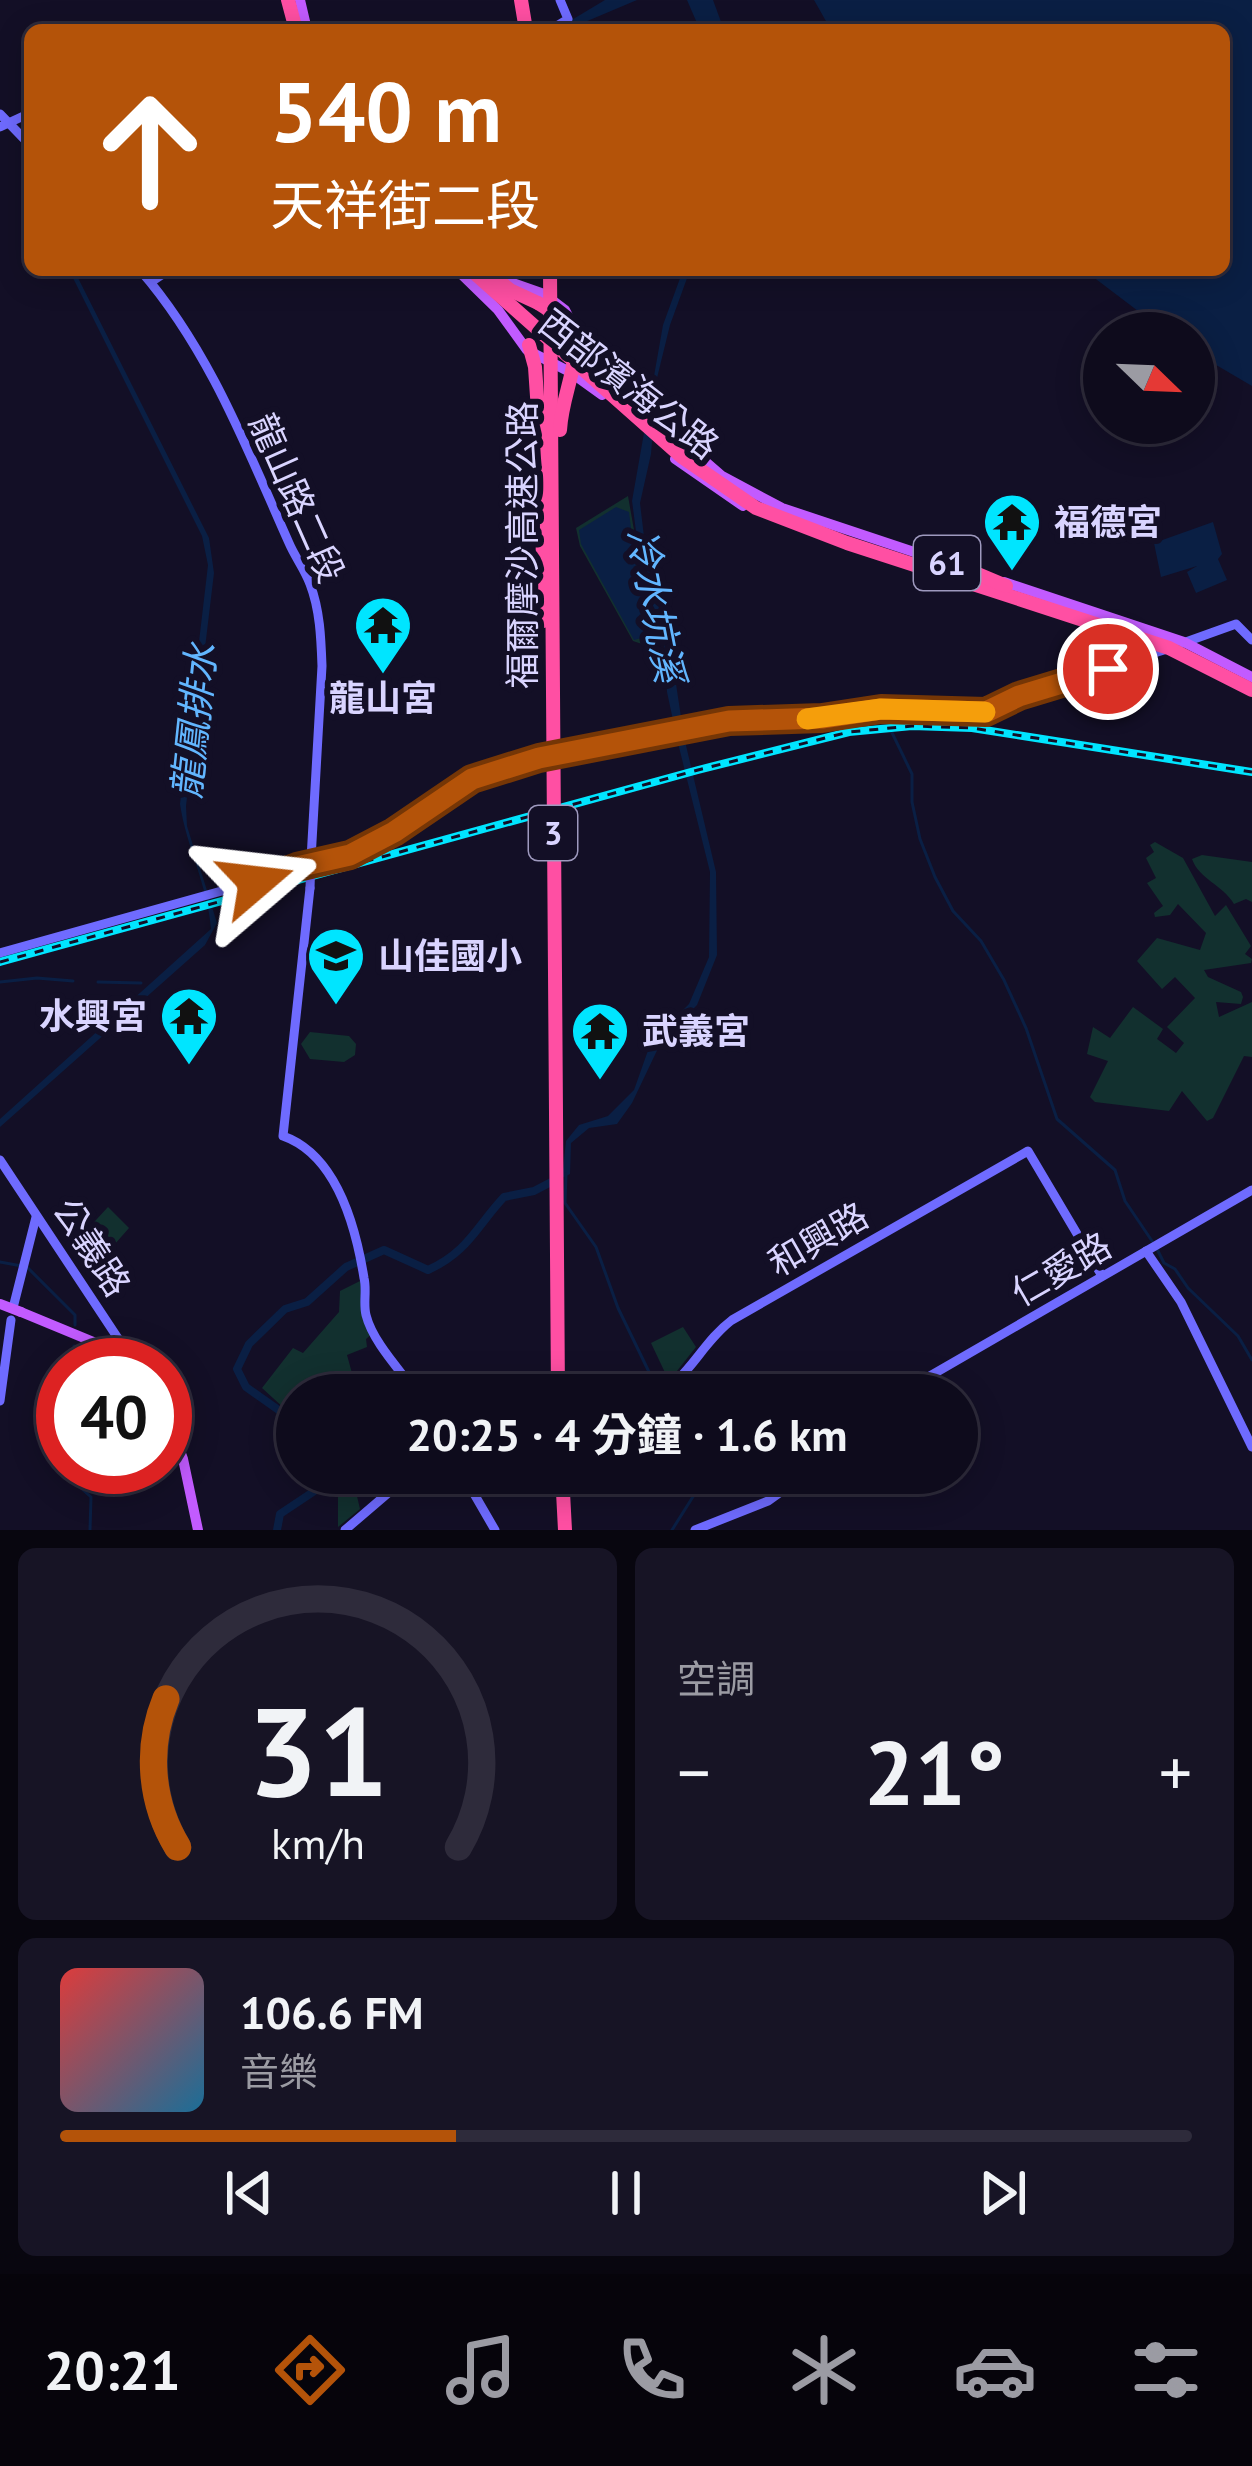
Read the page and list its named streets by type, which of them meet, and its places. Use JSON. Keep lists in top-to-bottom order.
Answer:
{
  "streets": {
    "highway": ["福爾摩沙高速公路", "61", "3"],
    "main road": ["西部濱海公路"],
    "street": [
      "龍山路二段",
      "和興路",
      "公義路",
      "仁愛路"
    ]
  },
  "crossings": [
    ["西部濱海公路", "61"],
    ["和興路", "仁愛路"]
  ],
  "water": ["冷水坑溪", "龍鳳排水"],
  "places": {
    "temple": [
      "福德宮",
      "龍山宮",
      "水興宮",
      "武義宮"
    ],
    "school or university": ["山佳國小"]
  },
  "north": "bottom right",
  "page": {
    "turn": ["540 m", "天祥街二段"],
    "limit": "40",
    "trip": "20:25 · 4 分鐘 · 1.6 km",
    "tile": "空調",
    "heat": ["−", "21°", "+"],
    "song": ["106.6 FM", "音樂"],
    "tabs": "20:21",
    "gauge": ["31", "km/h"]
  }
}
